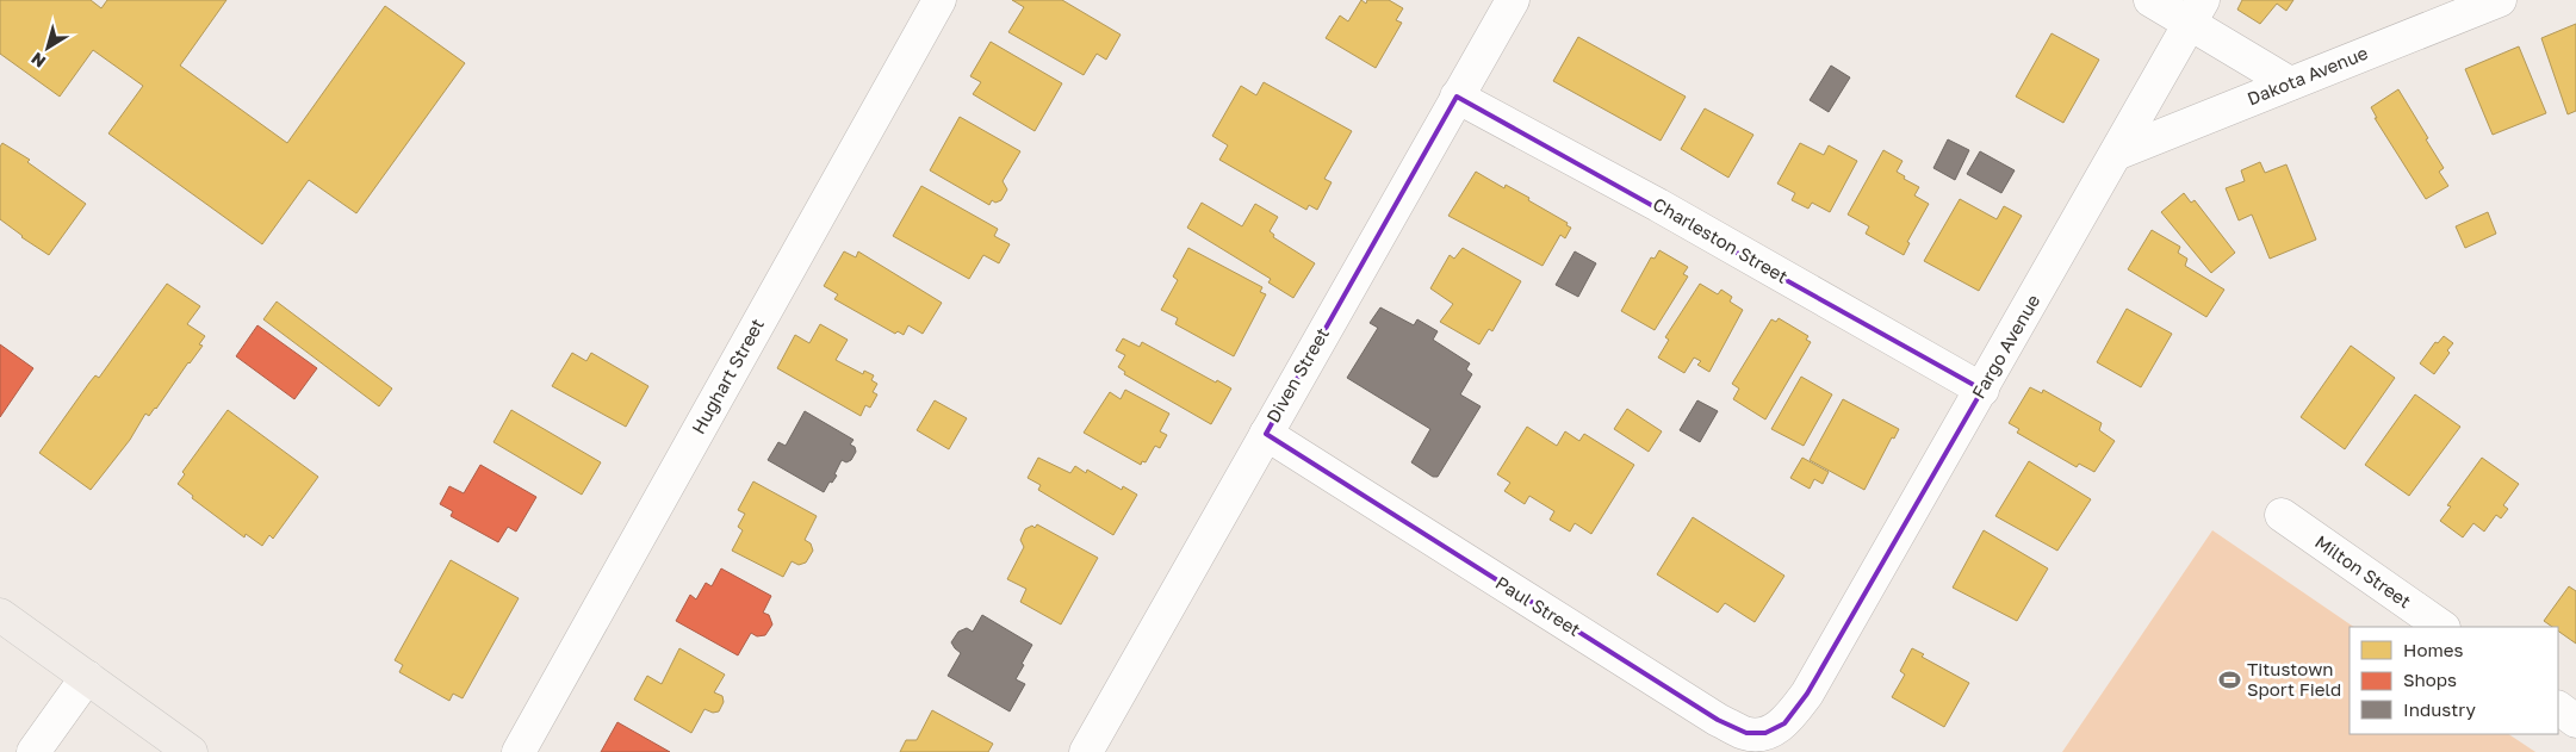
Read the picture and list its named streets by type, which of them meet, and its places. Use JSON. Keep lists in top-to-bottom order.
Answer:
{
  "streets": {
    "street": [
      "Dakota Avenue",
      "Charleston Street",
      "Fargo Avenue",
      "Diven Street",
      "Hughart Street",
      "Milton Street",
      "Paul Street"
    ]
  },
  "crossings": [
    ["Dakota Avenue", "Fargo Avenue"],
    ["Charleston Street", "Fargo Avenue"],
    ["Charleston Street", "Diven Street"],
    ["Fargo Avenue", "Paul Street"],
    ["Diven Street", "Paul Street"]
  ],
  "places": {
    "sports": ["Titustown Sport Field"]
  },
  "legend": ["Homes", "Shops", "Industry"],
  "north": "bottom left"
}
